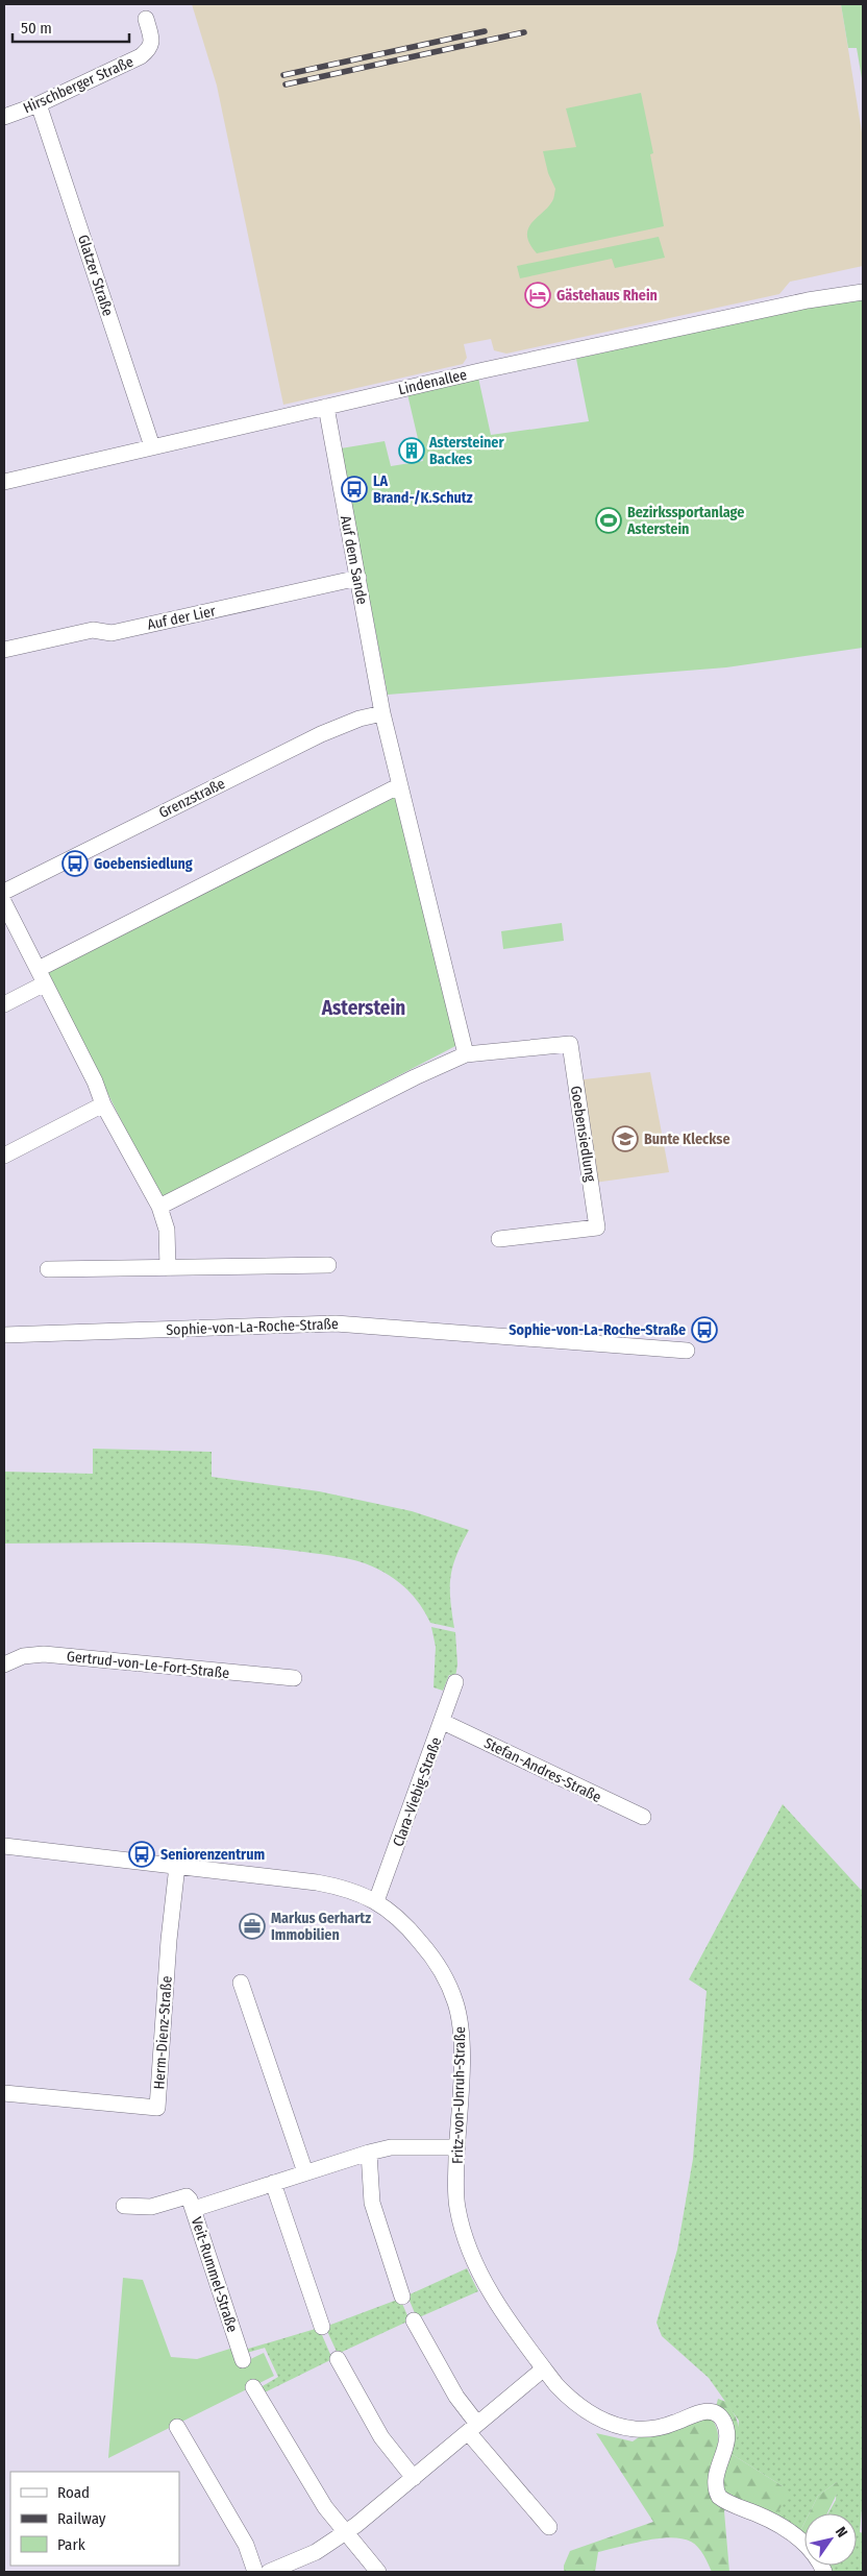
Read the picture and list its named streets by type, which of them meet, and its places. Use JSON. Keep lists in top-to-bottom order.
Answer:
{
  "streets": {
    "street": [
      "Hirschberger Straße",
      "Glatzer Straße",
      "Lindenallee",
      "Auf dem Sande",
      "Auf der Lier",
      "Grenzstraße",
      "Goebensiedlung",
      "Sophie-von-La-Roche-Straße",
      "Gertrud-von-Le-Fort-Straße",
      "Stefan-Andres-Straße",
      "Clara-Viebig-Straße",
      "Herm-Dienz-Straße",
      "Fritz-von-Unruh-Straße",
      "Veit-Rummel-Straße"
    ]
  },
  "crossings": [
    ["Hirschberger Straße", "Glatzer Straße"],
    ["Glatzer Straße", "Lindenallee"],
    ["Lindenallee", "Auf dem Sande"],
    ["Auf dem Sande", "Auf der Lier"],
    ["Auf dem Sande", "Grenzstraße"],
    ["Stefan-Andres-Straße", "Clara-Viebig-Straße"],
    ["Clara-Viebig-Straße", "Fritz-von-Unruh-Straße"],
    ["Herm-Dienz-Straße", "Fritz-von-Unruh-Straße"],
    ["Fritz-von-Unruh-Straße", "Veit-Rummel-Straße"]
  ],
  "districts": ["Asterstein"],
  "places": {
    "hotel": ["Gästehaus Rhein"],
    "building": ["Astersteiner Backes"],
    "bus stop": [
      "LA Brand-/K.Schutz",
      "Goebensiedlung",
      "Sophie-von-La-Roche-Straße",
      "Seniorenzentrum"
    ],
    "sports": ["Bezirkssportanlage Asterstein"],
    "school or university": ["Bunte Kleckse"],
    "office": ["Markus Gerhartz Immobilien"]
  },
  "legend": ["Road", "Railway", "Park"],
  "scale_bar": "50 m",
  "north": "top right"
}
